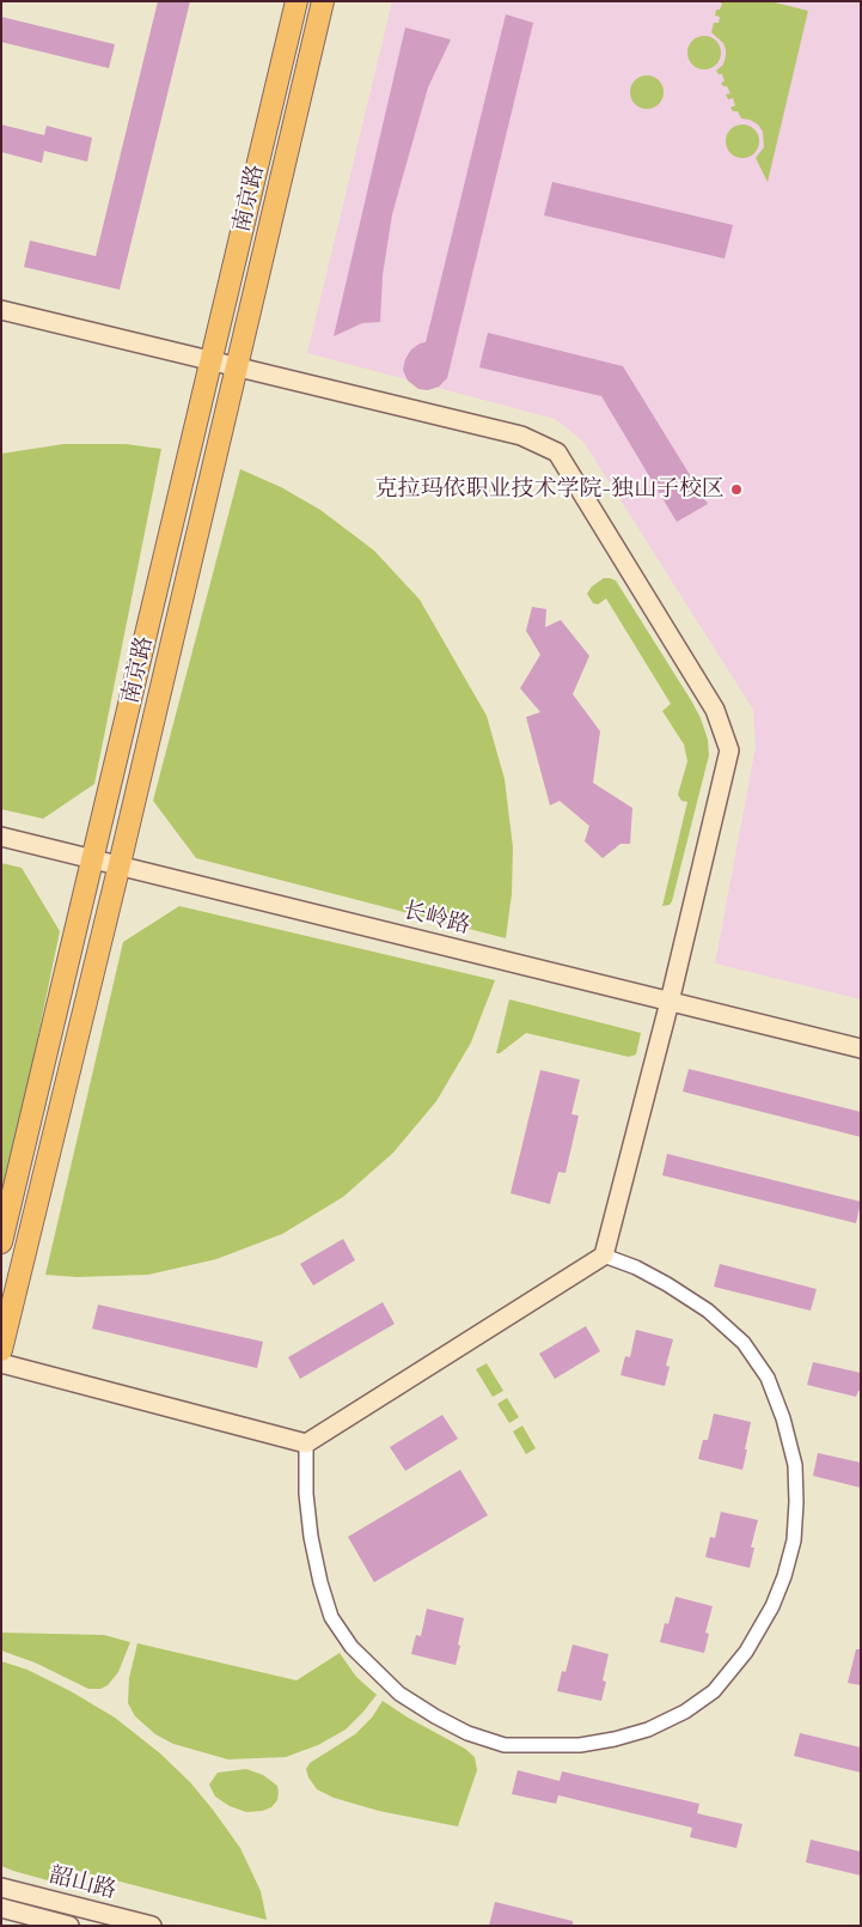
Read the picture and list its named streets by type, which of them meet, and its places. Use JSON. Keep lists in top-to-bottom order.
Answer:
{
  "streets": {
    "main road": ["南京路"],
    "street": ["长岭路", "韶山路"]
  },
  "crossings": [
    ["南京路", "长岭路"]
  ],
  "places": ["克拉玛依职业技术学院-独山子校区"]
}
